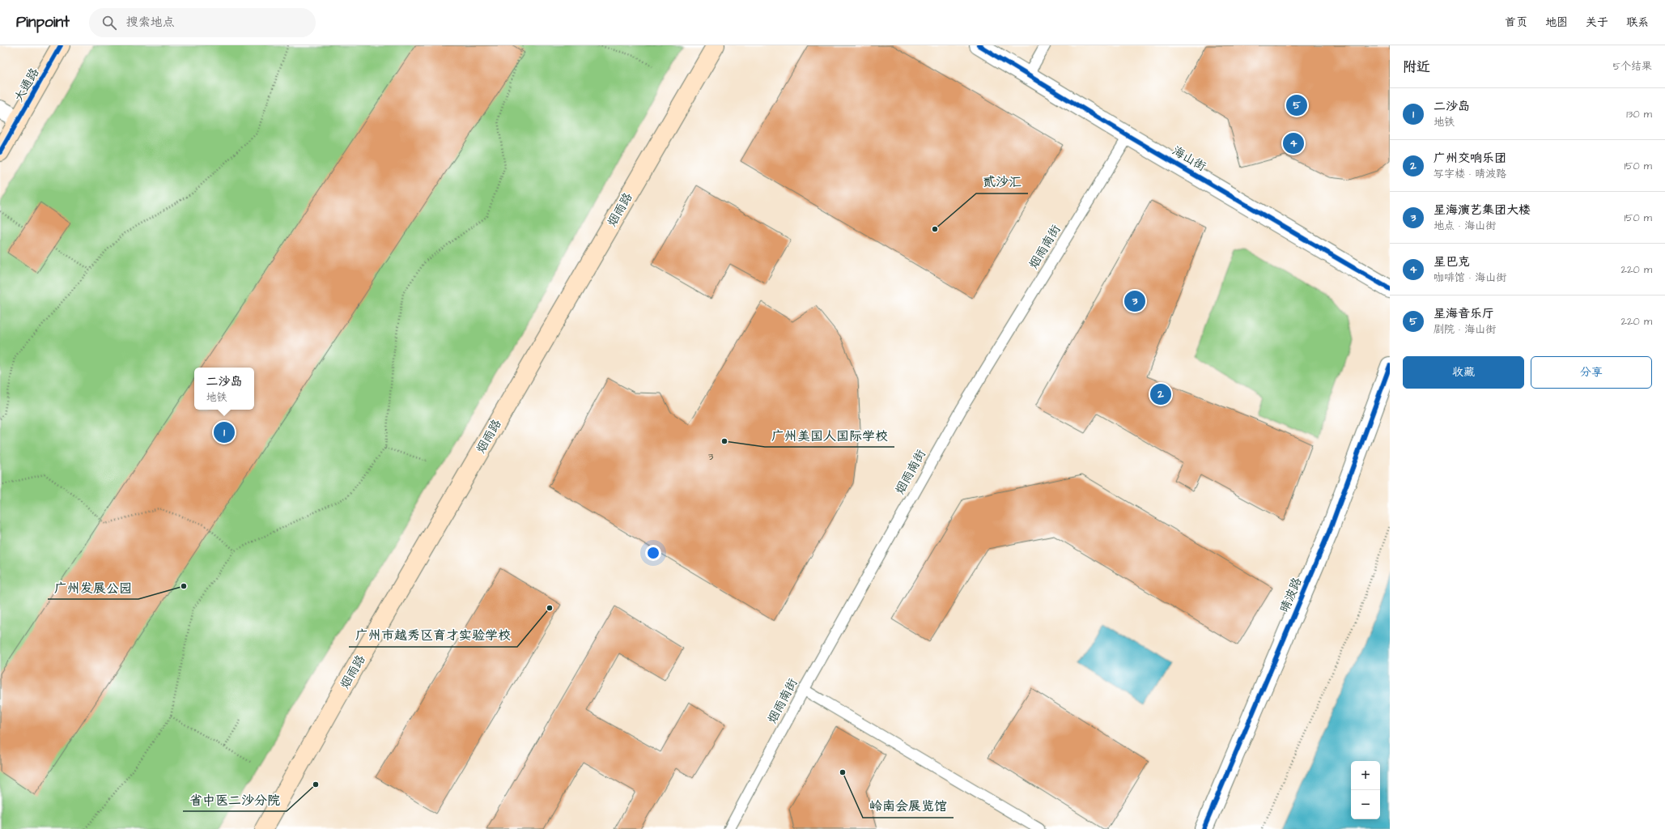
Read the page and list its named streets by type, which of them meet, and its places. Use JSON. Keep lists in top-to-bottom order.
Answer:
{
  "streets": {
    "main road": ["大通路", "烟雨路"],
    "street": ["海山街", "晴波路"],
    "lane": ["烟雨南街"]
  },
  "crossings": [
    ["海山街", "烟雨南街"]
  ],
  "places": [
    "贰沙汇",
    "广州美国人国际学校",
    "广州发展公园",
    "广州市越秀区育才实验学校",
    "岭南会展览馆",
    "省中医二沙分院"
  ],
  "house_numbers": ["3"],
  "page": {
    "header": "Pinpoint",
    "search": "搜索地点",
    "nav": [
      "首页",
      "地图",
      "关于",
      "联系"
    ],
    "heading": ["附近", "5个结果"],
    "list": [
      {
        "mark": "1",
        "name": "二沙岛",
        "note": "地铁",
        "value": "130 m"
      },
      {
        "mark": "2",
        "name": "广州交响乐团",
        "note": "写字楼 · 晴波路",
        "value": "150 m"
      },
      {
        "mark": "3",
        "name": "星海演艺集团大楼",
        "note": "地点 · 海山街",
        "value": "150 m"
      },
      {
        "mark": "4",
        "name": "星巴克",
        "note": "咖啡馆 · 海山街",
        "value": "220 m"
      },
      {
        "mark": "5",
        "name": "星海音乐厅",
        "note": "剧院 · 海山街",
        "value": "220 m"
      }
    ],
    "pins": [
      "5",
      "4",
      "3",
      "2",
      "1"
    ],
    "buttons": ["收藏", "分享"],
    "popup": ["二沙岛", "地铁"],
    "map_buttons": ["+", "−"]
  }
}
